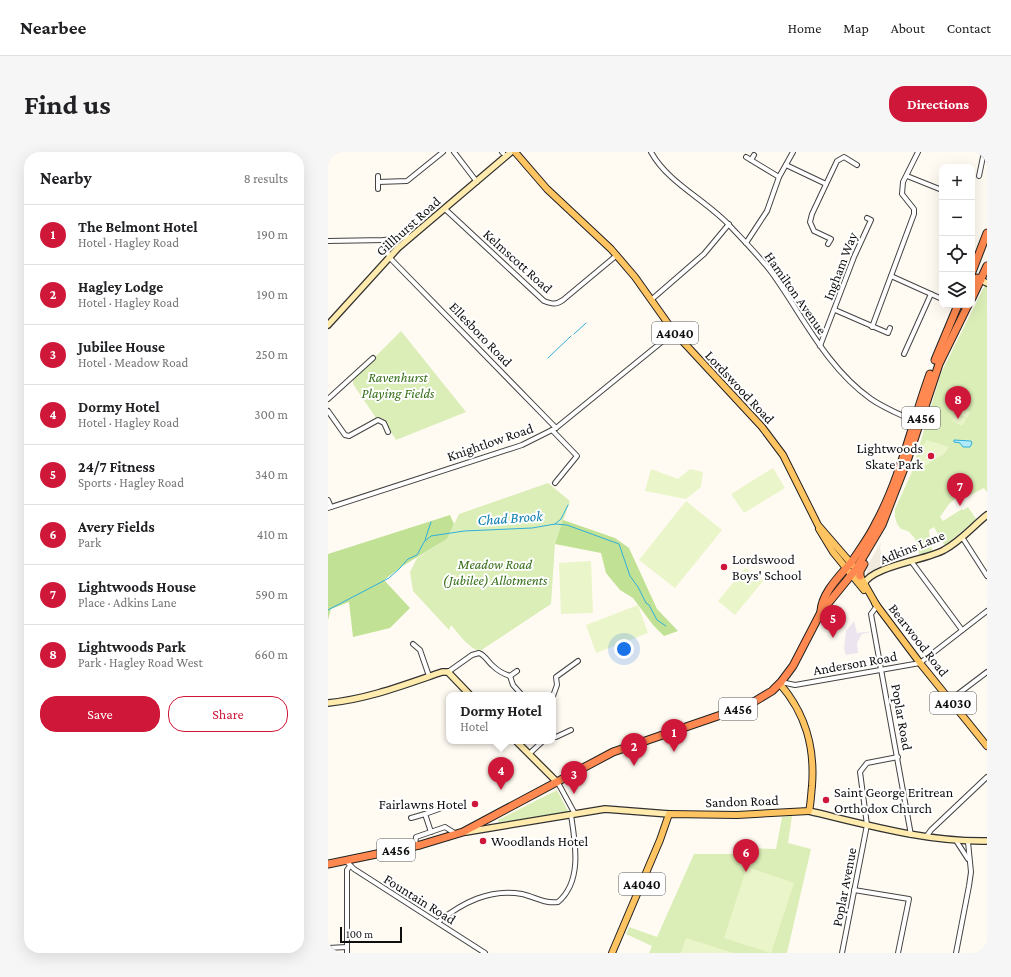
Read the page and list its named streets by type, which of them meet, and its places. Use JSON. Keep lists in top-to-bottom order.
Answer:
{
  "streets": {
    "highway": ["A456"],
    "main road": [
      "A4040",
      "Lordswood Road",
      "Bearwood Road",
      "A4030",
      "Sandon Road"
    ],
    "street": [
      "Gillhurst Road",
      "Kelmscott Road",
      "Ingham Way",
      "Hamilton Avenue",
      "Ellesboro Road",
      "Knightlow Road",
      "Adkins Lane",
      "Anderson Road",
      "Poplar Road",
      "Poplar Avenue",
      "Fountain Road"
    ]
  },
  "crossings": [
    ["Gillhurst Road", "Kelmscott Road"],
    ["Gillhurst Road", "Ellesboro Road"],
    ["Kelmscott Road", "Lordswood Road"],
    ["Ingham Way", "Hamilton Avenue"],
    ["Hamilton Avenue", "A456"],
    ["A4040", "Sandon Road"],
    ["Ellesboro Road", "Knightlow Road"],
    ["Lordswood Road", "A456"],
    ["Lordswood Road", "Knightlow Road"],
    ["Lordswood Road", "Bearwood Road"],
    ["A456", "Bearwood Road"],
    ["A456", "Anderson Road"],
    ["A456", "Sandon Road"],
    ["A456", "Fountain Road"],
    ["Adkins Lane", "Bearwood Road"],
    ["Bearwood Road", "Anderson Road"],
    ["Bearwood Road", "Poplar Road"],
    ["Anderson Road", "Poplar Road"],
    ["Poplar Road", "Sandon Road"],
    ["Poplar Road", "Poplar Avenue"],
    ["Sandon Road", "Poplar Avenue"]
  ],
  "water": ["Chad Brook"],
  "parks": ["Ravenhurst Playing Fields", "Meadow Road (Jubilee) Allotments"],
  "places": [
    "Lightwoods Skate Park",
    "Lordswood Boys' School",
    "Saint George Eritrean Orthodox Church",
    "Fairlawns Hotel",
    "Woodlands Hotel"
  ],
  "scale_bar": "100 m",
  "page": {
    "header": "Nearbee",
    "nav": [
      "Home",
      "Map",
      "About",
      "Contact"
    ],
    "buttons": [
      "Directions",
      ["Save", "Share"]
    ],
    "title": "Find us",
    "heading": ["Nearby", "8 results"],
    "map_buttons": ["+", "−"],
    "list": [
      {
        "mark": "1",
        "name": "The Belmont Hotel",
        "note": "Hotel · Hagley Road",
        "value": "190 m"
      },
      {
        "mark": "2",
        "name": "Hagley Lodge",
        "note": "Hotel · Hagley Road",
        "value": "190 m"
      },
      {
        "mark": "3",
        "name": "Jubilee House",
        "note": "Hotel · Meadow Road",
        "value": "250 m"
      },
      {
        "mark": "4",
        "name": "Dormy Hotel",
        "note": "Hotel · Hagley Road",
        "value": "300 m"
      },
      {
        "mark": "5",
        "name": "24/7 Fitness",
        "note": "Sports · Hagley Road",
        "value": "340 m"
      },
      {
        "mark": "6",
        "name": "Avery Fields",
        "note": "Park",
        "value": "410 m"
      },
      {
        "mark": "7",
        "name": "Lightwoods House",
        "note": "Place · Adkins Lane",
        "value": "590 m"
      },
      {
        "mark": "8",
        "name": "Lightwoods Park",
        "note": "Park · Hagley Road West",
        "value": "660 m"
      }
    ],
    "pins": [
      "8",
      "7",
      "5",
      "1",
      "2",
      "4",
      "3",
      "6"
    ],
    "popup": ["Dormy Hotel", "Hotel"],
    "scale": "100 m"
  }
}
